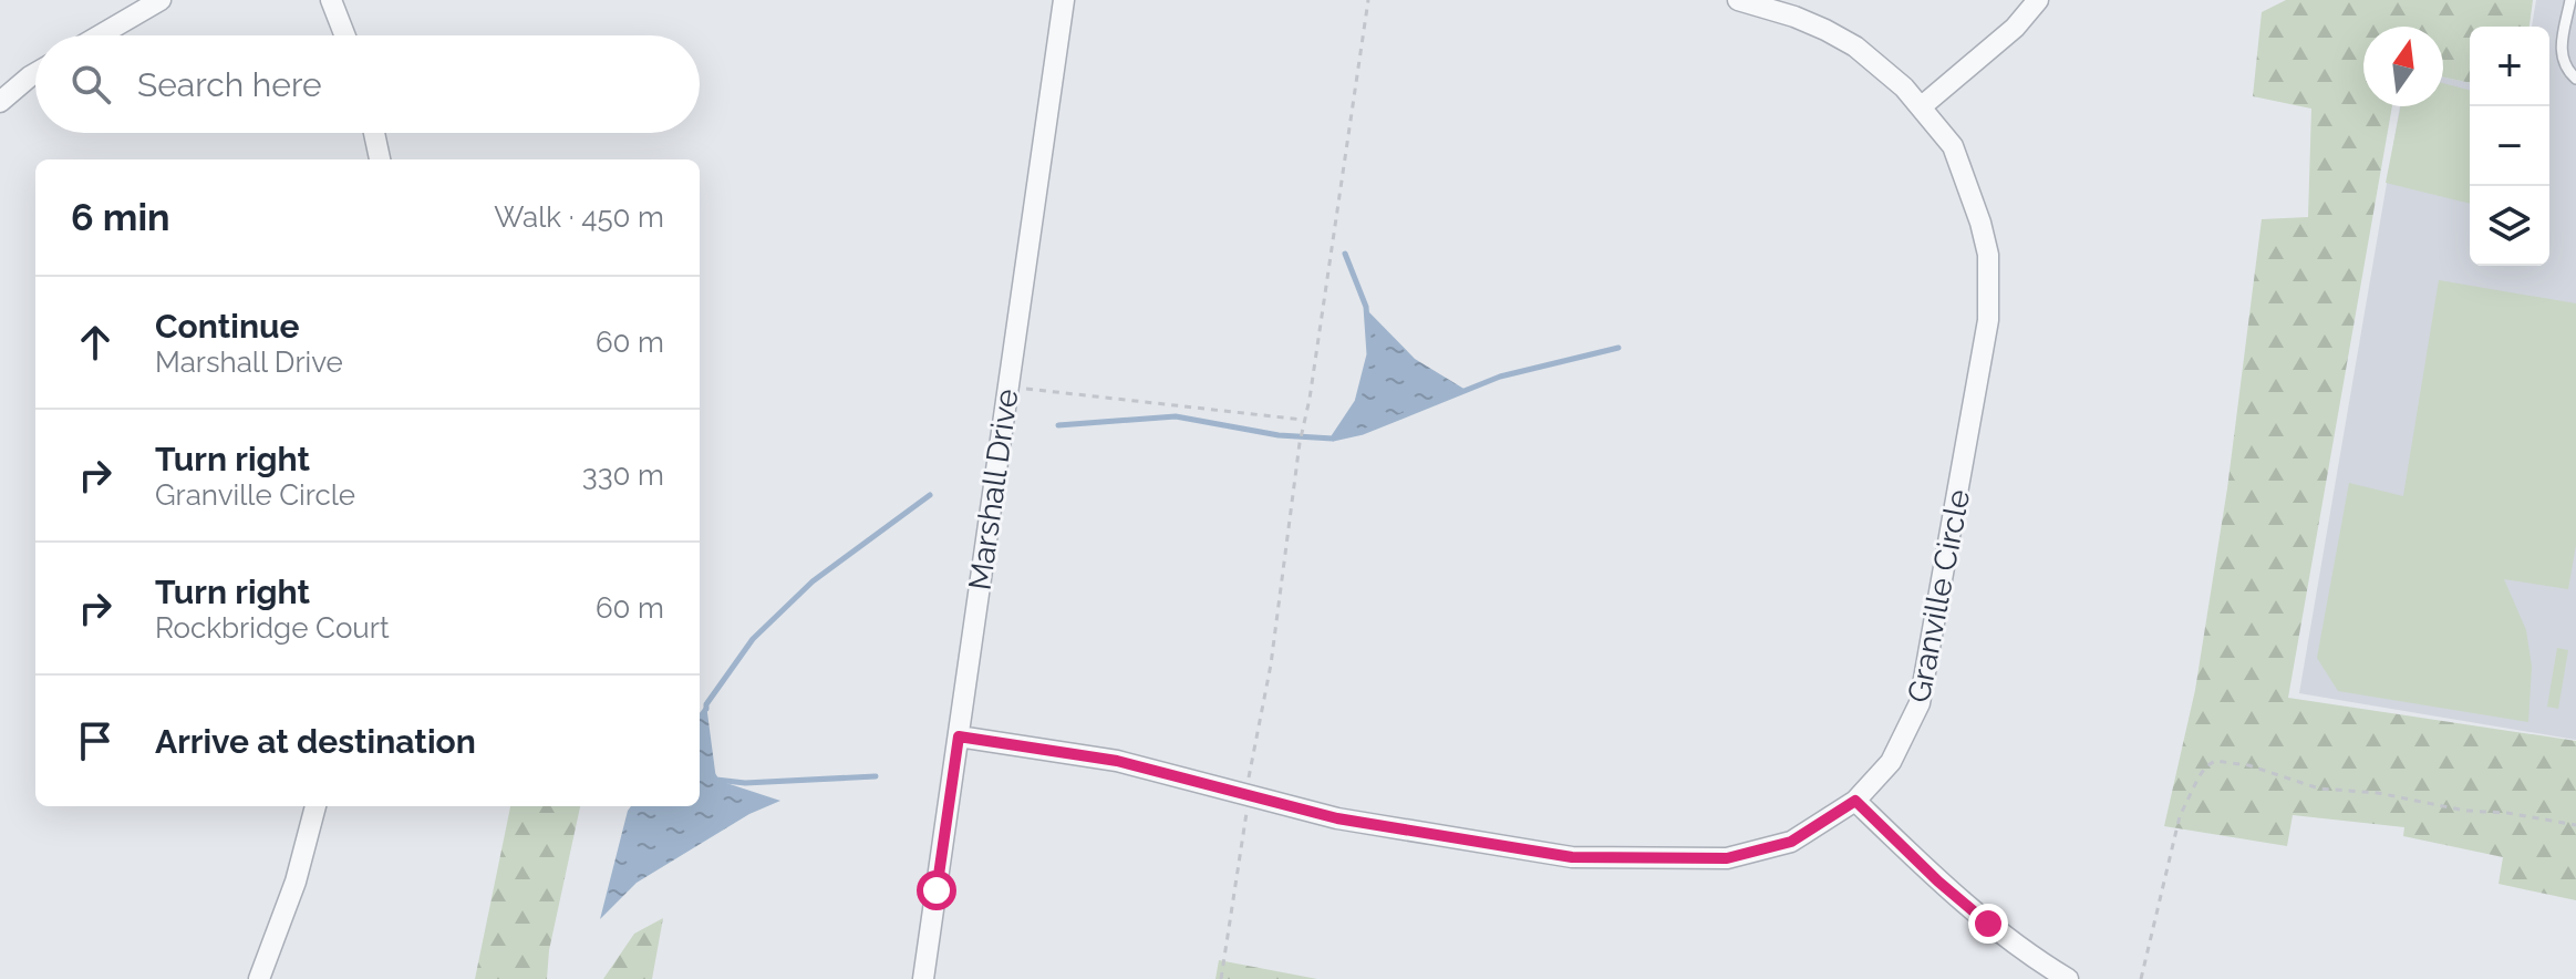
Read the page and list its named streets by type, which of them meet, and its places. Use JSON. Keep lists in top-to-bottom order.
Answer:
{
  "streets": {
    "street": ["Marshall Drive", "Granville Circle"]
  },
  "crossings": [
    ["Marshall Drive", "Granville Circle"]
  ],
  "north": "top",
  "page": {
    "map_buttons": ["+", "−"],
    "search": "Search here",
    "heading": ["6 min", "Walk · 450 m"],
    "list": [
      ["Continue", "Marshall Drive", "60 m"],
      ["Turn right", "Granville Circle", "330 m"],
      ["Turn right", "Rockbridge Court", "60 m"],
      "Arrive at destination"
    ]
  }
}
